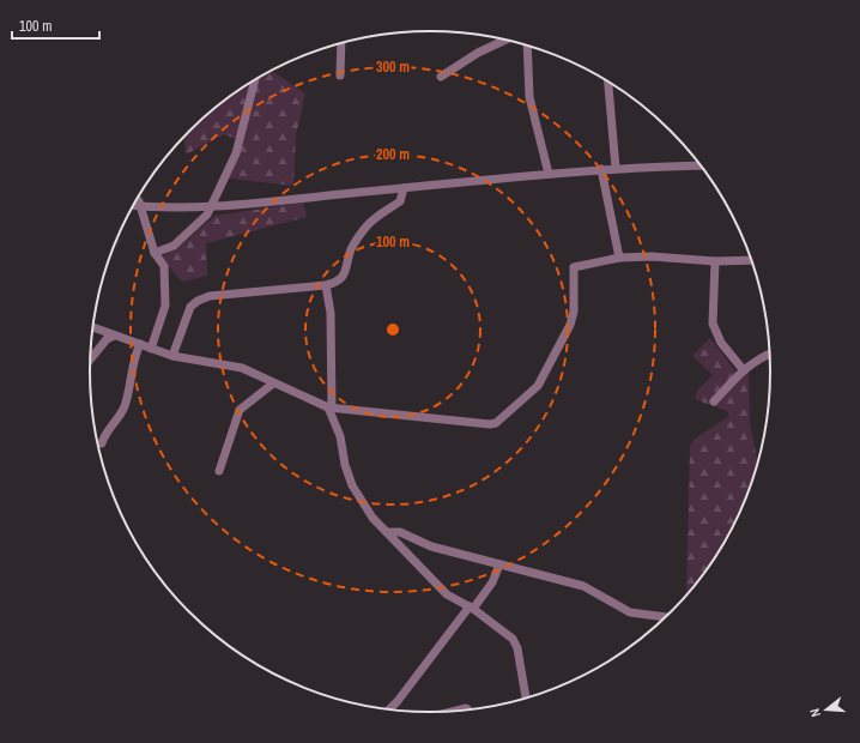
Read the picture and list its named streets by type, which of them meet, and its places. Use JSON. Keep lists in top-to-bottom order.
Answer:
{
  "scale_bar": "100 m",
  "north": "left",
  "rings": ["300 m", "200 m", "100 m"]
}
